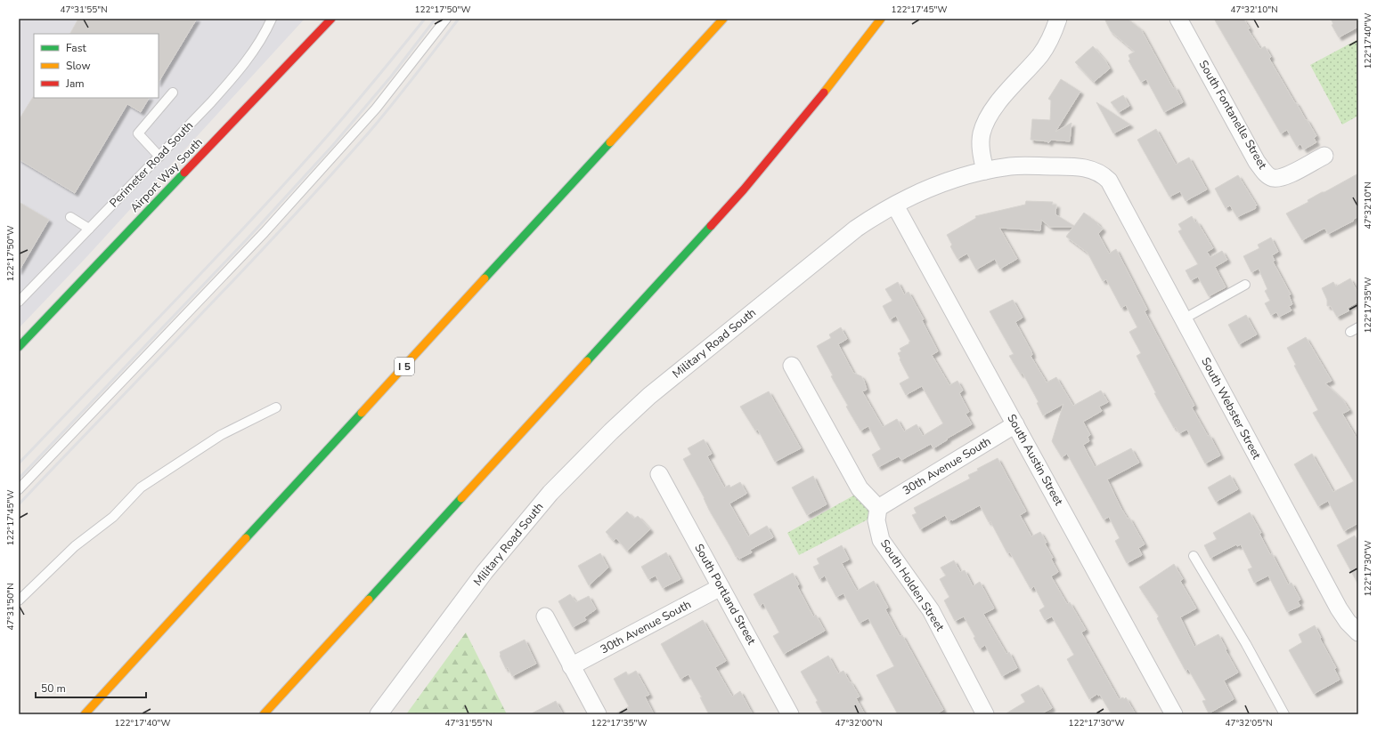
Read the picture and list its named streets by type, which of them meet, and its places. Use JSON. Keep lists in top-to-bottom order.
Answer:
{
  "streets": {
    "main road": ["Airport Way South", "I 5"],
    "street": [
      "South Fontanelle Street",
      "Military Road South",
      "South Webster Street",
      "South Austin Street",
      "30th Avenue South",
      "South Holden Street",
      "South Portland Street"
    ],
    "lane": ["Perimeter Road South"]
  },
  "crossings": [
    ["Military Road South", "South Webster Street"],
    ["Military Road South", "South Austin Street"],
    ["South Austin Street", "30th Avenue South"],
    ["30th Avenue South", "South Holden Street"],
    ["30th Avenue South", "South Portland Street"]
  ],
  "legend": ["Fast", "Slow", "Jam"],
  "scale_bar": "50 m",
  "coordinates": [
    "47°31'55\"N",
    "122°17'50\"W",
    "122°17'45\"W",
    "47°32'10\"N",
    "122°17'40\"W",
    "122°17'35\"W",
    "122°17'30\"W",
    "47°31'50\"N",
    "47°32'00\"N",
    "47°32'05\"N"
  ]
}
